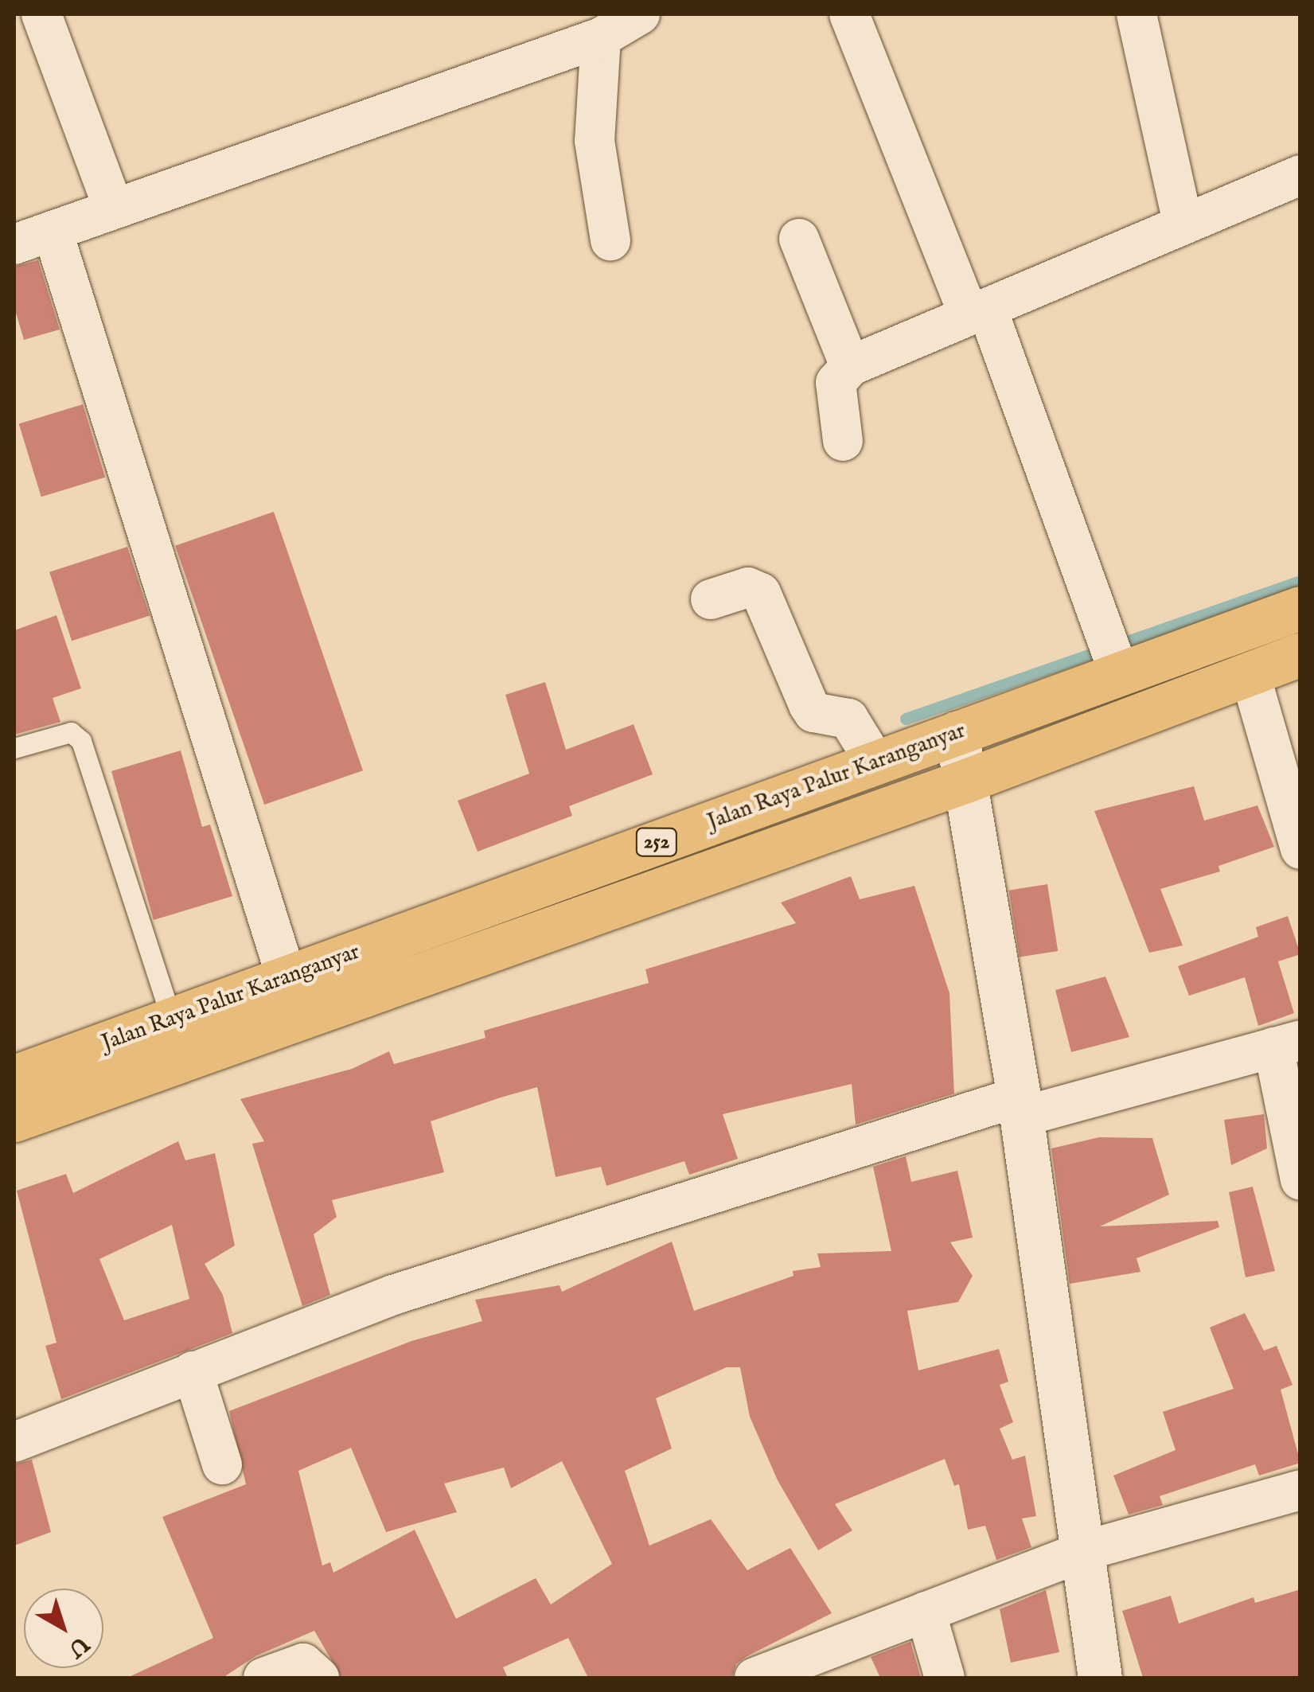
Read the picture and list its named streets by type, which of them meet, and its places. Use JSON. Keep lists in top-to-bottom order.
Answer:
{
  "streets": {
    "main road": ["Jalan Raya Palur Karanganyar", "252"]
  },
  "north": "bottom right"
}
